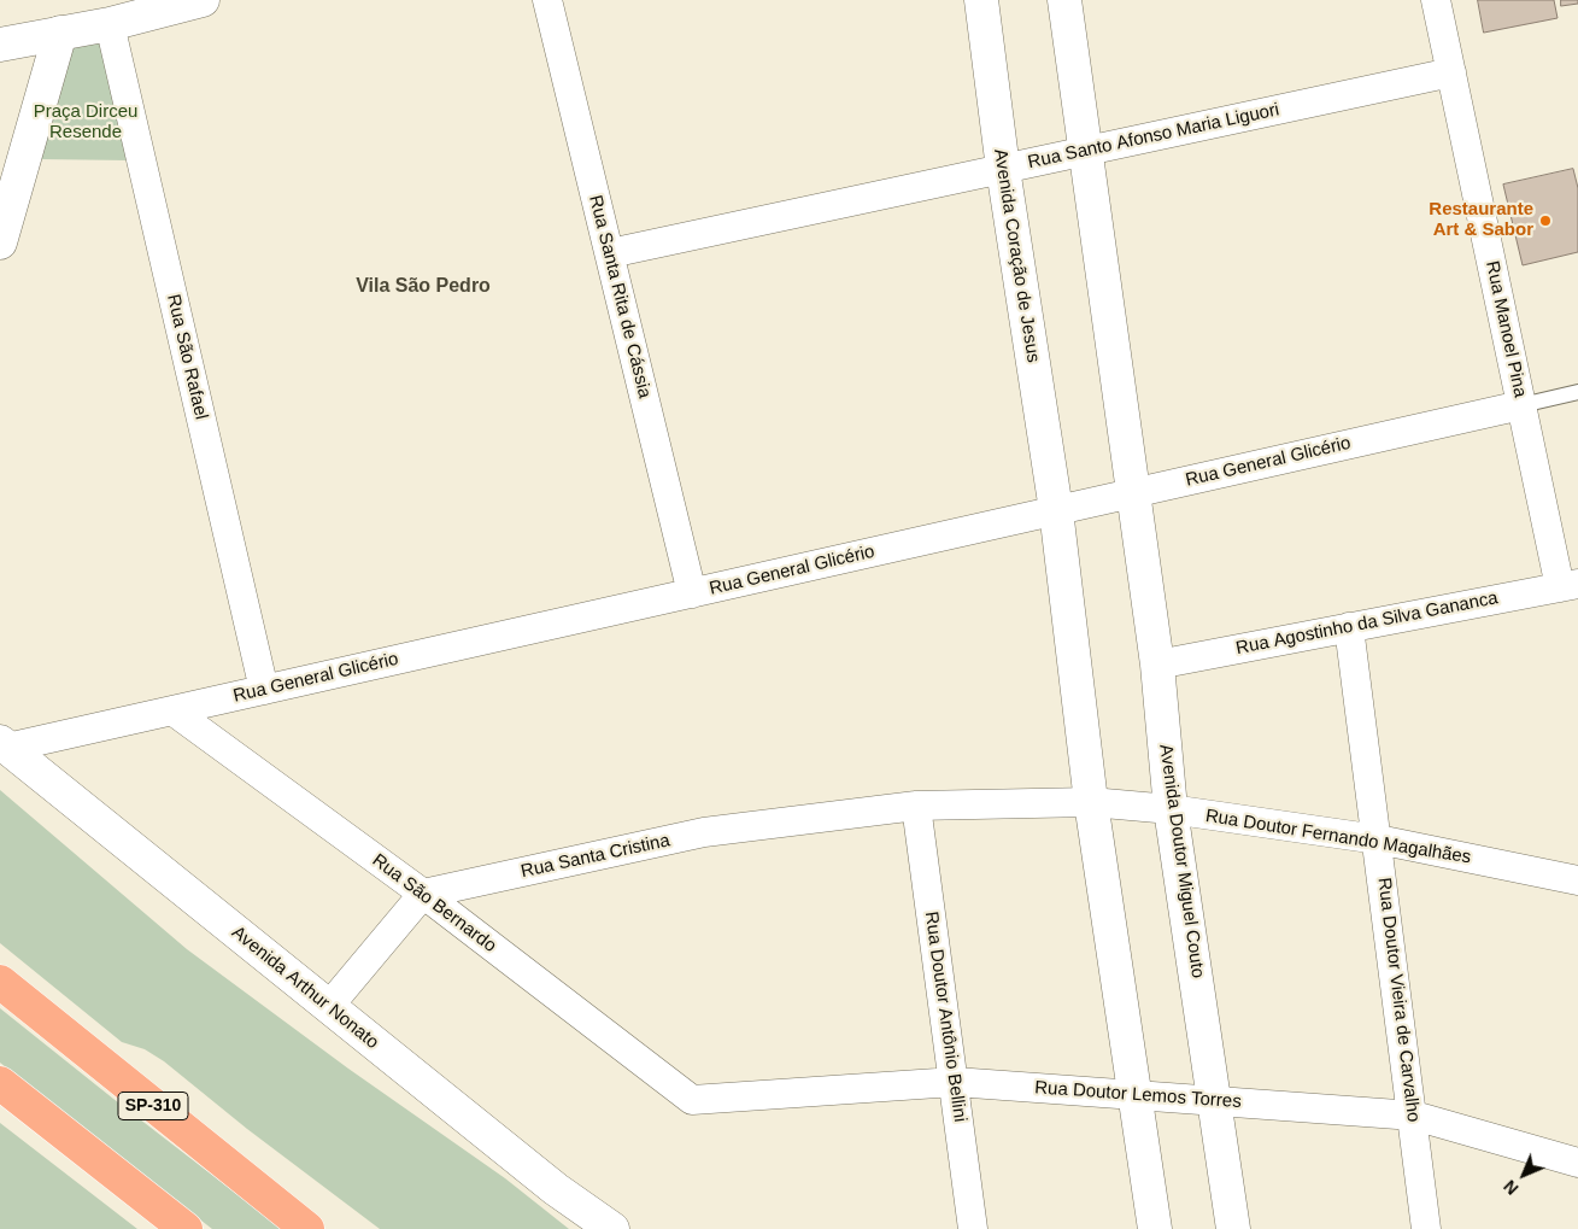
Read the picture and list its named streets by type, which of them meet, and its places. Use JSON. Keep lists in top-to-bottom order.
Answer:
{
  "streets": {
    "highway": ["SP-310"],
    "street": [
      "Rua Santo Afonso Maria Liguori",
      "Avenida Coração de Jesus",
      "Rua Santa Rita de Cássia",
      "Rua Manoel Pina",
      "Rua São Rafael",
      "Rua General Glicério",
      "Rua Agostinho da Silva Gananca",
      "Rua Doutor Fernando Magalhães",
      "Rua Santa Cristina",
      "Avenida Doutor Miguel Couto",
      "Rua São Bernardo",
      "Avenida Arthur Nonato",
      "Rua Doutor Vieira de Carvalho",
      "Rua Doutor Antônio Bellini",
      "Rua Doutor Lemos Torres"
    ]
  },
  "crossings": [
    ["Rua Santo Afonso Maria Liguori", "Avenida Coração de Jesus"],
    ["Rua Santo Afonso Maria Liguori", "Rua Santa Rita de Cássia"],
    ["Rua Santo Afonso Maria Liguori", "Rua Manoel Pina"],
    ["Avenida Coração de Jesus", "Rua General Glicério"],
    ["Rua Santa Rita de Cássia", "Rua General Glicério"],
    ["Rua Manoel Pina", "Rua General Glicério"],
    ["Rua Manoel Pina", "Rua Agostinho da Silva Gananca"],
    ["Rua São Rafael", "Rua General Glicério"],
    ["Rua General Glicério", "Avenida Doutor Miguel Couto"],
    ["Rua General Glicério", "Rua São Bernardo"],
    ["Rua General Glicério", "Avenida Arthur Nonato"],
    ["Rua Agostinho da Silva Gananca", "Avenida Doutor Miguel Couto"],
    ["Rua Agostinho da Silva Gananca", "Rua Doutor Vieira de Carvalho"],
    ["Rua Doutor Fernando Magalhães", "Rua Santa Cristina"],
    ["Rua Doutor Fernando Magalhães", "Avenida Doutor Miguel Couto"],
    ["Rua Doutor Fernando Magalhães", "Rua Doutor Vieira de Carvalho"],
    ["Rua Doutor Fernando Magalhães", "Rua Doutor Antônio Bellini"],
    ["Rua Santa Cristina", "Rua São Bernardo"],
    ["Rua Santa Cristina", "Rua Doutor Antônio Bellini"],
    ["Avenida Doutor Miguel Couto", "Rua Doutor Lemos Torres"],
    ["Rua São Bernardo", "Rua Doutor Lemos Torres"],
    ["Rua Doutor Vieira de Carvalho", "Rua Doutor Lemos Torres"],
    ["Rua Doutor Antônio Bellini", "Rua Doutor Lemos Torres"]
  ],
  "districts": ["Vila São Pedro"],
  "parks": ["Praça Dirceu Resende"],
  "places": ["Restaurante Art & Sabor"],
  "north": "bottom left"
}
